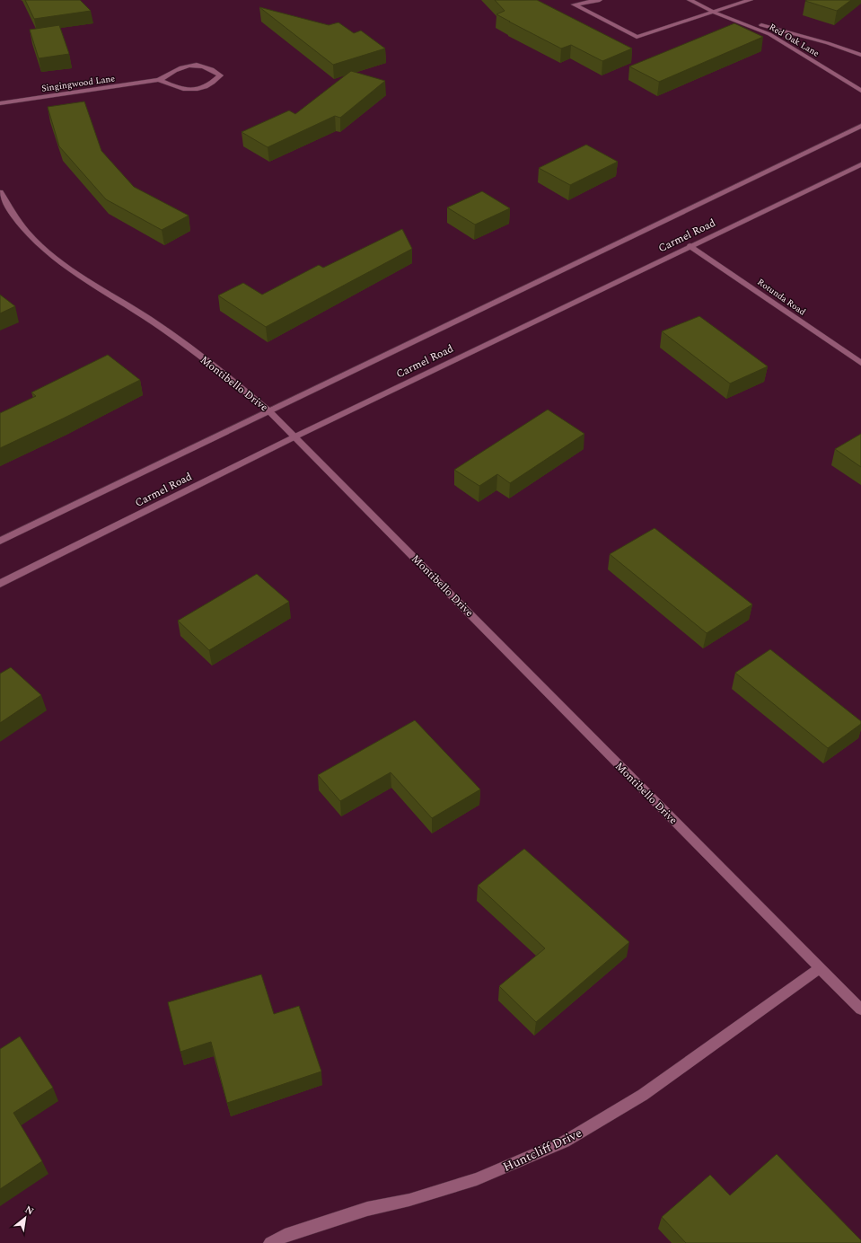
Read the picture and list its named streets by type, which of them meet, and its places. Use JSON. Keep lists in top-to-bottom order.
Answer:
{
  "streets": {
    "street": [
      "Red Oak Lane",
      "Singingwood Lane",
      "Carmel Road",
      "Rotunda Road",
      "Montibello Drive",
      "Huntcliff Drive"
    ]
  },
  "crossings": [
    ["Carmel Road", "Rotunda Road"],
    ["Carmel Road", "Montibello Drive"],
    ["Montibello Drive", "Huntcliff Drive"]
  ],
  "north": "top right"
}
